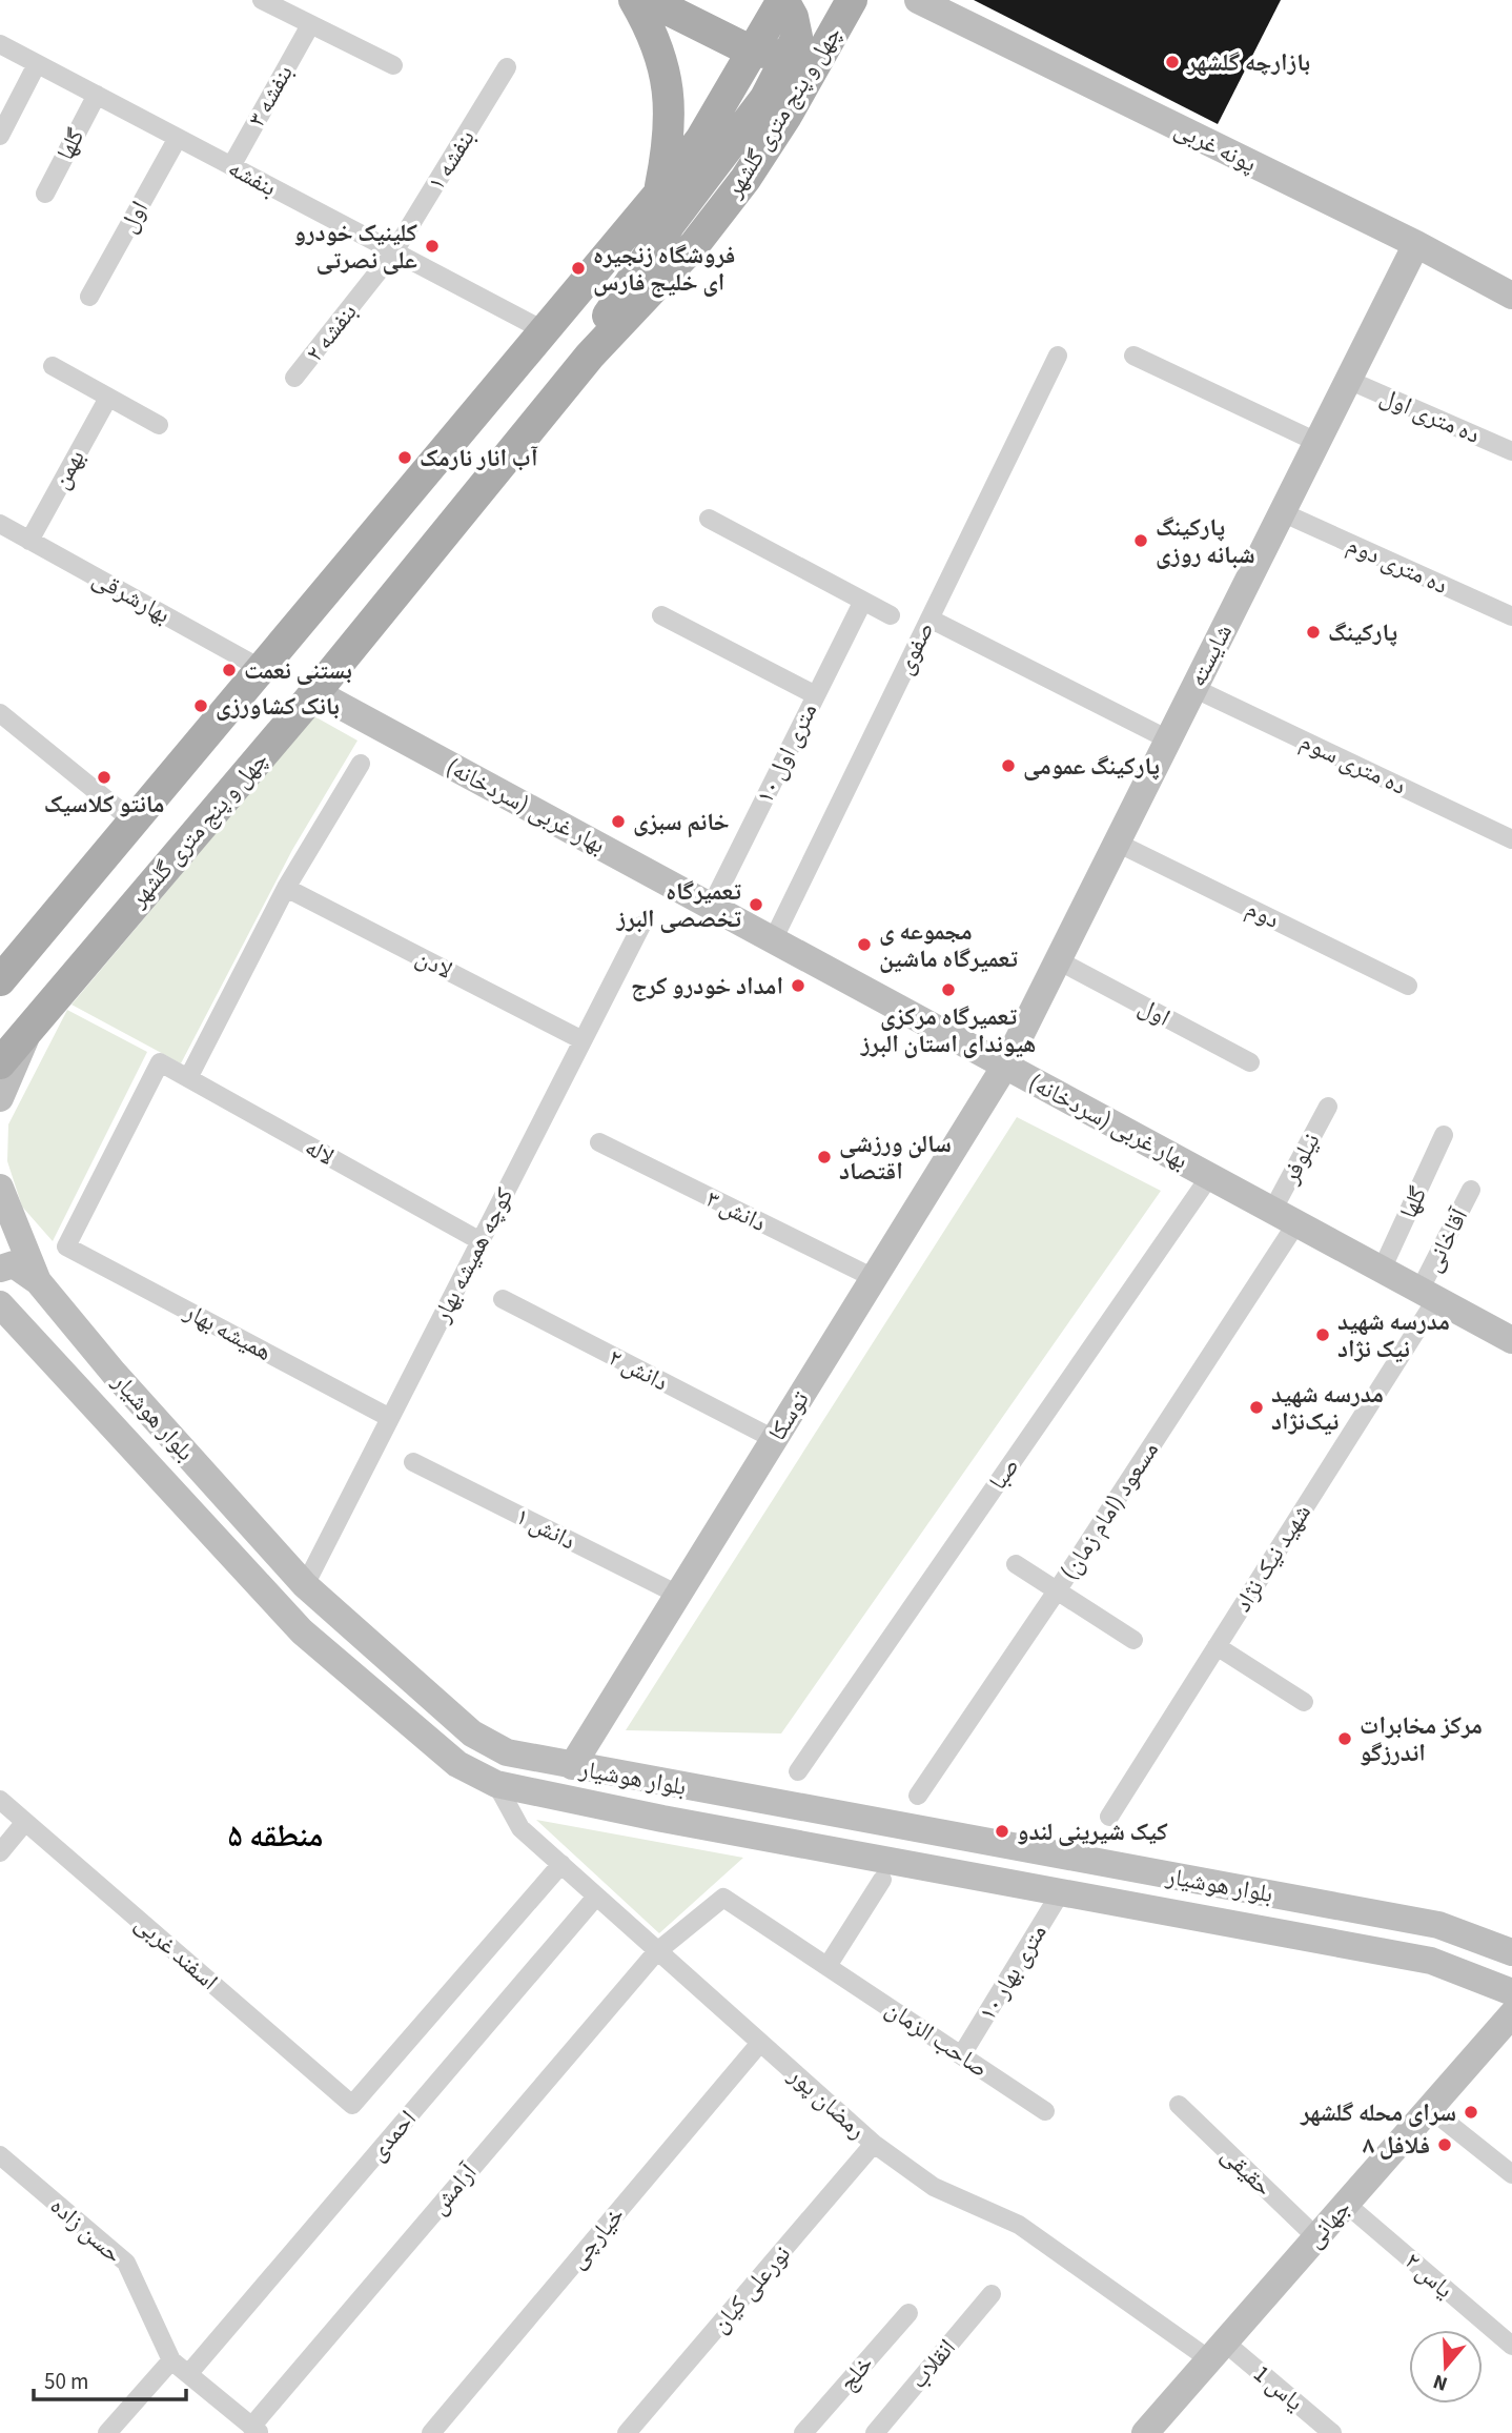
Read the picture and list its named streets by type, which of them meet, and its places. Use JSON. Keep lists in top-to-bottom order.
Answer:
{
  "streets": {
    "main road": ["چهل و پنج متری گلشهر"],
    "street": [
      "بنفشه ۳",
      "گلها",
      "پونه غربی",
      "بنفشه ۱",
      "بنفشه",
      "اول",
      "بنفشه ۲",
      "ده متری اول",
      "بهمن",
      "ده متری دوم",
      "بهارشرقی",
      "صفوی",
      "شایسته",
      "۱۰ متری اول",
      "ده متری سوم",
      "بهار غربی (سردخانه)",
      "دوم",
      "لادن",
      "لاله",
      "نیلوفر",
      "دانش ۳",
      "آقاخانی",
      "کوچه همیشه بهار",
      "همیشه بهار",
      "دانش ۲",
      "توسکا",
      "بلوار هوشیار",
      "صبا",
      "مسعود (امام زمان)",
      "دانش ۱",
      "شهید نیک نژاد",
      "اسفند غربی",
      "۱۰ متری بهار",
      "صاحب الزمان",
      "رمضان پور",
      "احمدی",
      "حقیقی",
      "آرامش",
      "جهانی",
      "حسن زاده",
      "خیارچی",
      "یاس ۲",
      "نورعلی کیان",
      "انقلاب",
      "خلج",
      "یاس 1"
    ]
  },
  "crossings": [
    ["بنفشه ۳", "بنفشه"],
    ["چهل و پنج متری گلشهر", "بهار غربی (سردخانه)"],
    ["گلها", "بنفشه"],
    ["گلها", "بهار غربی (سردخانه)"],
    ["پونه غربی", "شایسته"],
    ["بنفشه ۱", "بنفشه"],
    ["بنفشه ۱", "بنفشه ۲"],
    ["بنفشه", "اول"],
    ["بنفشه", "بنفشه ۲"],
    ["اول", "شایسته"],
    ["ده متری اول", "شایسته"],
    ["بهمن", "بهارشرقی"],
    ["ده متری دوم", "شایسته"],
    ["صفوی", "بهار غربی (سردخانه)"],
    ["شایسته", "ده متری سوم"],
    ["شایسته", "بهار غربی (سردخانه)"],
    ["شایسته", "دوم"],
    ["شایسته", "توسکا"],
    ["۱۰ متری اول", "بهار غربی (سردخانه)"],
    ["بهار غربی (سردخانه)", "نیلوفر"],
    ["بهار غربی (سردخانه)", "آقاخانی"],
    ["بهار غربی (سردخانه)", "توسکا"],
    ["بهار غربی (سردخانه)", "صبا"],
    ["بهار غربی (سردخانه)", "مسعود (امام زمان)"],
    ["بهار غربی (سردخانه)", "شهید نیک نژاد"],
    ["لادن", "کوچه همیشه بهار"],
    ["لاله", "کوچه همیشه بهار"],
    ["لاله", "همیشه بهار"],
    ["نیلوفر", "مسعود (امام زمان)"],
    ["دانش ۳", "توسکا"],
    ["آقاخانی", "شهید نیک نژاد"],
    ["کوچه همیشه بهار", "همیشه بهار"],
    ["کوچه همیشه بهار", "بلوار هوشیار"],
    ["دانش ۲", "توسکا"],
    ["توسکا", "بلوار هوشیار"],
    ["توسکا", "دانش ۱"],
    ["بلوار هوشیار", "۱۰ متری بهار"],
    ["بلوار هوشیار", "رمضان پور"],
    ["اسفند غربی", "رمضان پور"],
    ["۱۰ متری بهار", "صاحب الزمان"],
    ["صاحب الزمان", "رمضان پور"],
    ["صاحب الزمان", "آرامش"],
    ["رمضان پور", "احمدی"],
    ["رمضان پور", "آرامش"],
    ["رمضان پور", "جهانی"],
    ["رمضان پور", "خیارچی"],
    ["رمضان پور", "نورعلی کیان"],
    ["رمضان پور", "یاس 1"],
    ["حقیقی", "جهانی"],
    ["جهانی", "یاس ۲"],
    ["جهانی", "یاس 1"]
  ],
  "districts": ["منطقه ۵"],
  "places": [
    "بازارچه گلشهر",
    "کلینیک خودرو علی نصرتی",
    "فروشگاه زنجیره ای خلیج فارس",
    "آب انار نارمک",
    "پارکینگ شبانه روزی",
    "پارکینگ",
    "بستنی نعمت",
    "بانک کشاورزی",
    "پارکینگ عمومی",
    "مانتو کلاسیک",
    "خانم سبزی",
    "تعمیرگاه تخصصی البرز",
    "مجموعه ی تعمیرگاه ماشین",
    "امداد خودرو کرج",
    "تعمیرگاه مرکزی هیوندای استان البرز",
    "سالن ورزشی اقتصاد",
    "مدرسه شهید نیک نژاد",
    "مدرسه شهید نیک‌نژاد",
    "مرکز مخابرات اندرزگو",
    "کیک شیرینی لندو",
    "سرای محله گلشهر",
    "فلافل ۸"
  ],
  "scale_bar": "50 m",
  "north": "bottom"
}
